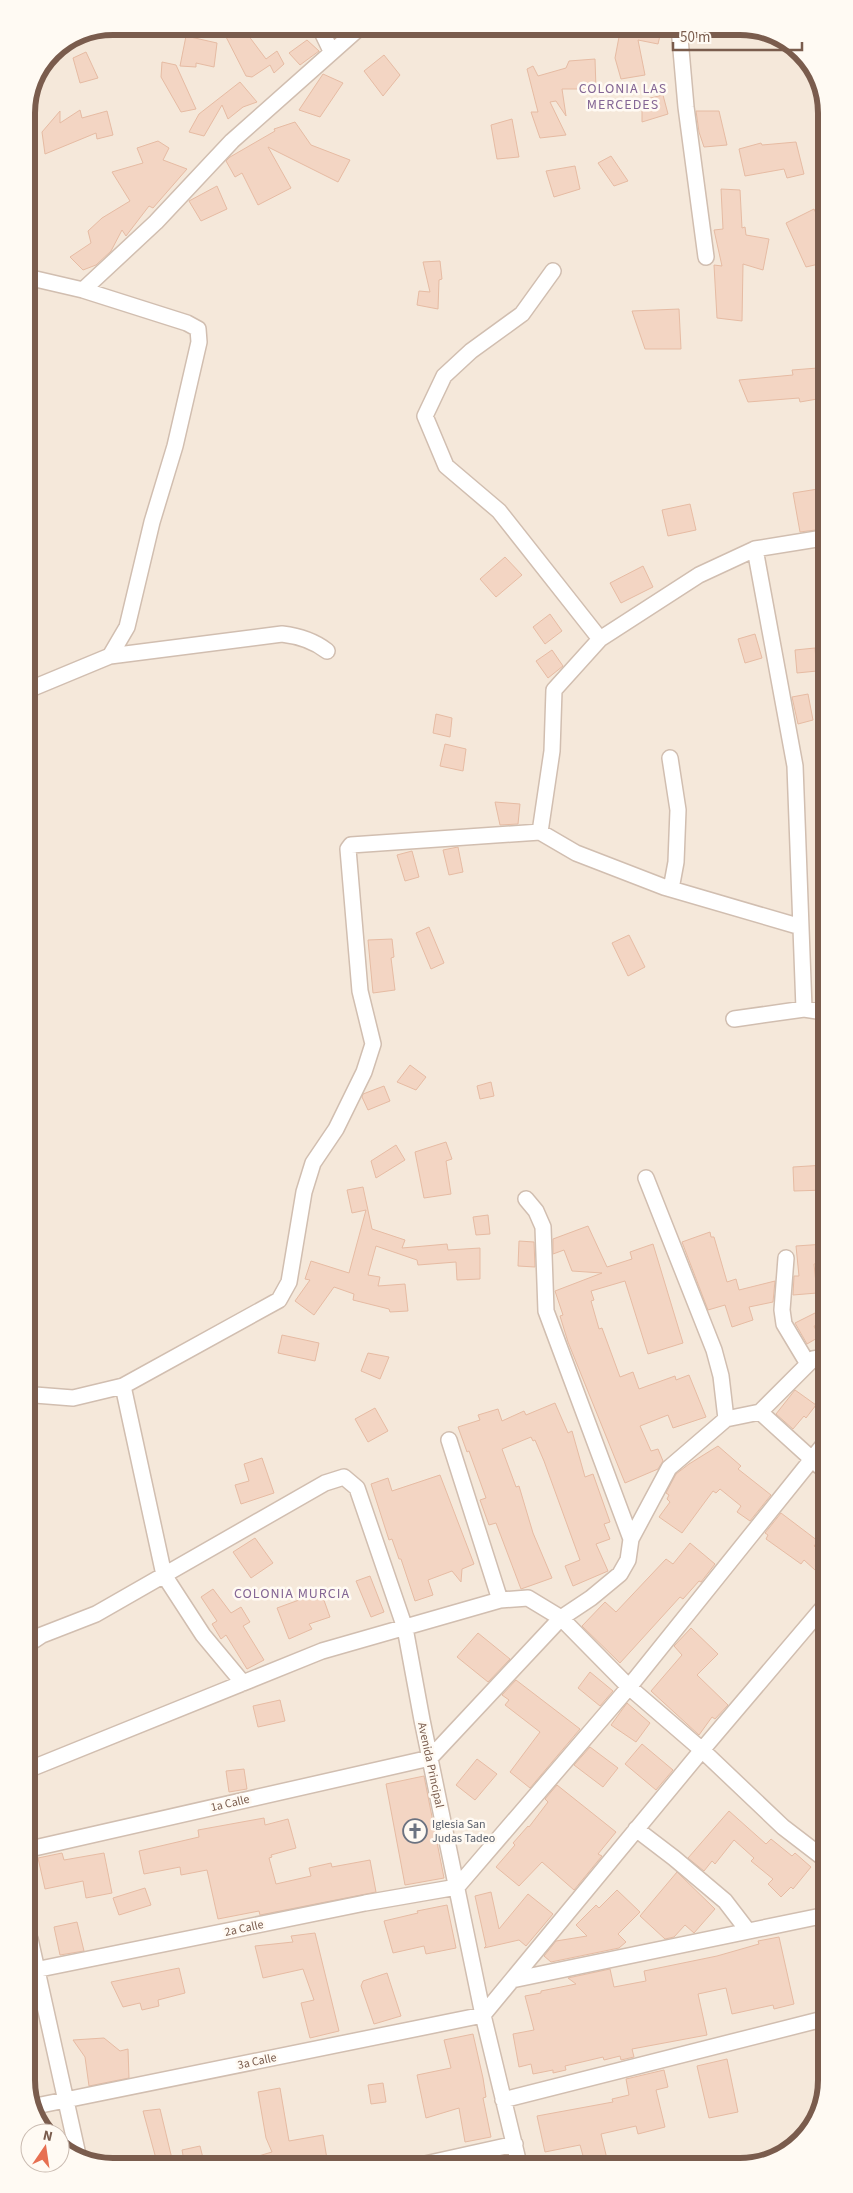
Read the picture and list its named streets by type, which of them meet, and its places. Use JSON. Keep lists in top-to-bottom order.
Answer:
{
  "streets": {
    "street": [
      "Avenida Principal",
      "1a Calle",
      "2a Calle",
      "3a Calle"
    ]
  },
  "crossings": [
    ["Avenida Principal", "1a Calle"],
    ["Avenida Principal", "2a Calle"],
    ["Avenida Principal", "3a Calle"]
  ],
  "districts": ["COLONIA LAS MERCEDES", "COLONIA MURCIA"],
  "places": {
    "church": ["Iglesia San Judas Tadeo"]
  },
  "scale_bar": "50 m",
  "north": "top"
}
